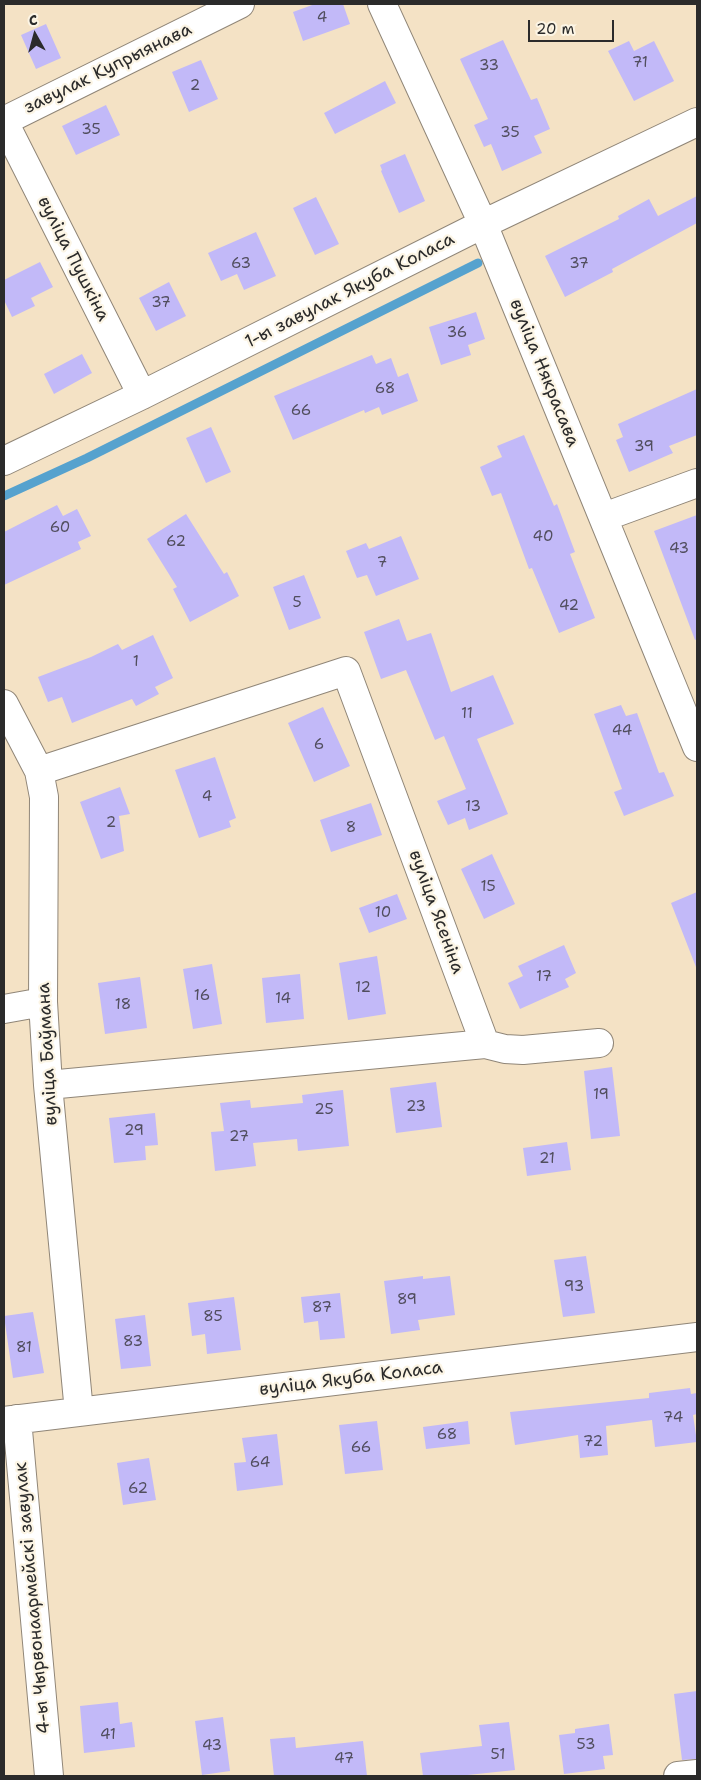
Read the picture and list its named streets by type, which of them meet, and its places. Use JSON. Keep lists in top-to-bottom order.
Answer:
{
  "streets": {
    "street": [
      "завулак Купрыянава",
      "вуліца Пушкіна",
      "1-ы завулак Якуба Коласа",
      "вуліца Някрасава",
      "вуліца Ясеніна",
      "вуліца Баўмана",
      "вуліца Якуба Коласа",
      "4-ы Чырвонаармейскі завулак"
    ]
  },
  "crossings": [
    ["завулак Купрыянава", "вуліца Пушкіна"],
    ["вуліца Пушкіна", "1-ы завулак Якуба Коласа"],
    ["1-ы завулак Якуба Коласа", "вуліца Някрасава"],
    ["вуліца Ясеніна", "вуліца Баўмана"],
    ["вуліца Баўмана", "вуліца Якуба Коласа"],
    ["вуліца Якуба Коласа", "4-ы Чырвонаармейскі завулак"]
  ],
  "house_numbers": [
    "4",
    "71",
    "33",
    "2",
    "35",
    "35",
    "63",
    "37",
    "37",
    "36",
    "68",
    "66",
    "39",
    "60",
    "40",
    "62",
    "43",
    "7",
    "5",
    "42",
    "1",
    "11",
    "44",
    "6",
    "4",
    "13",
    "2",
    "8",
    "15",
    "10",
    "17",
    "12",
    "16",
    "14",
    "18",
    "19",
    "23",
    "25",
    "29",
    "27",
    "21",
    "93",
    "89",
    "87",
    "85",
    "83",
    "81",
    "74",
    "68",
    "72",
    "66",
    "64",
    "62",
    "41",
    "53",
    "43",
    "51",
    "47"
  ],
  "scale_bar": "20 m",
  "north": "top"
}
